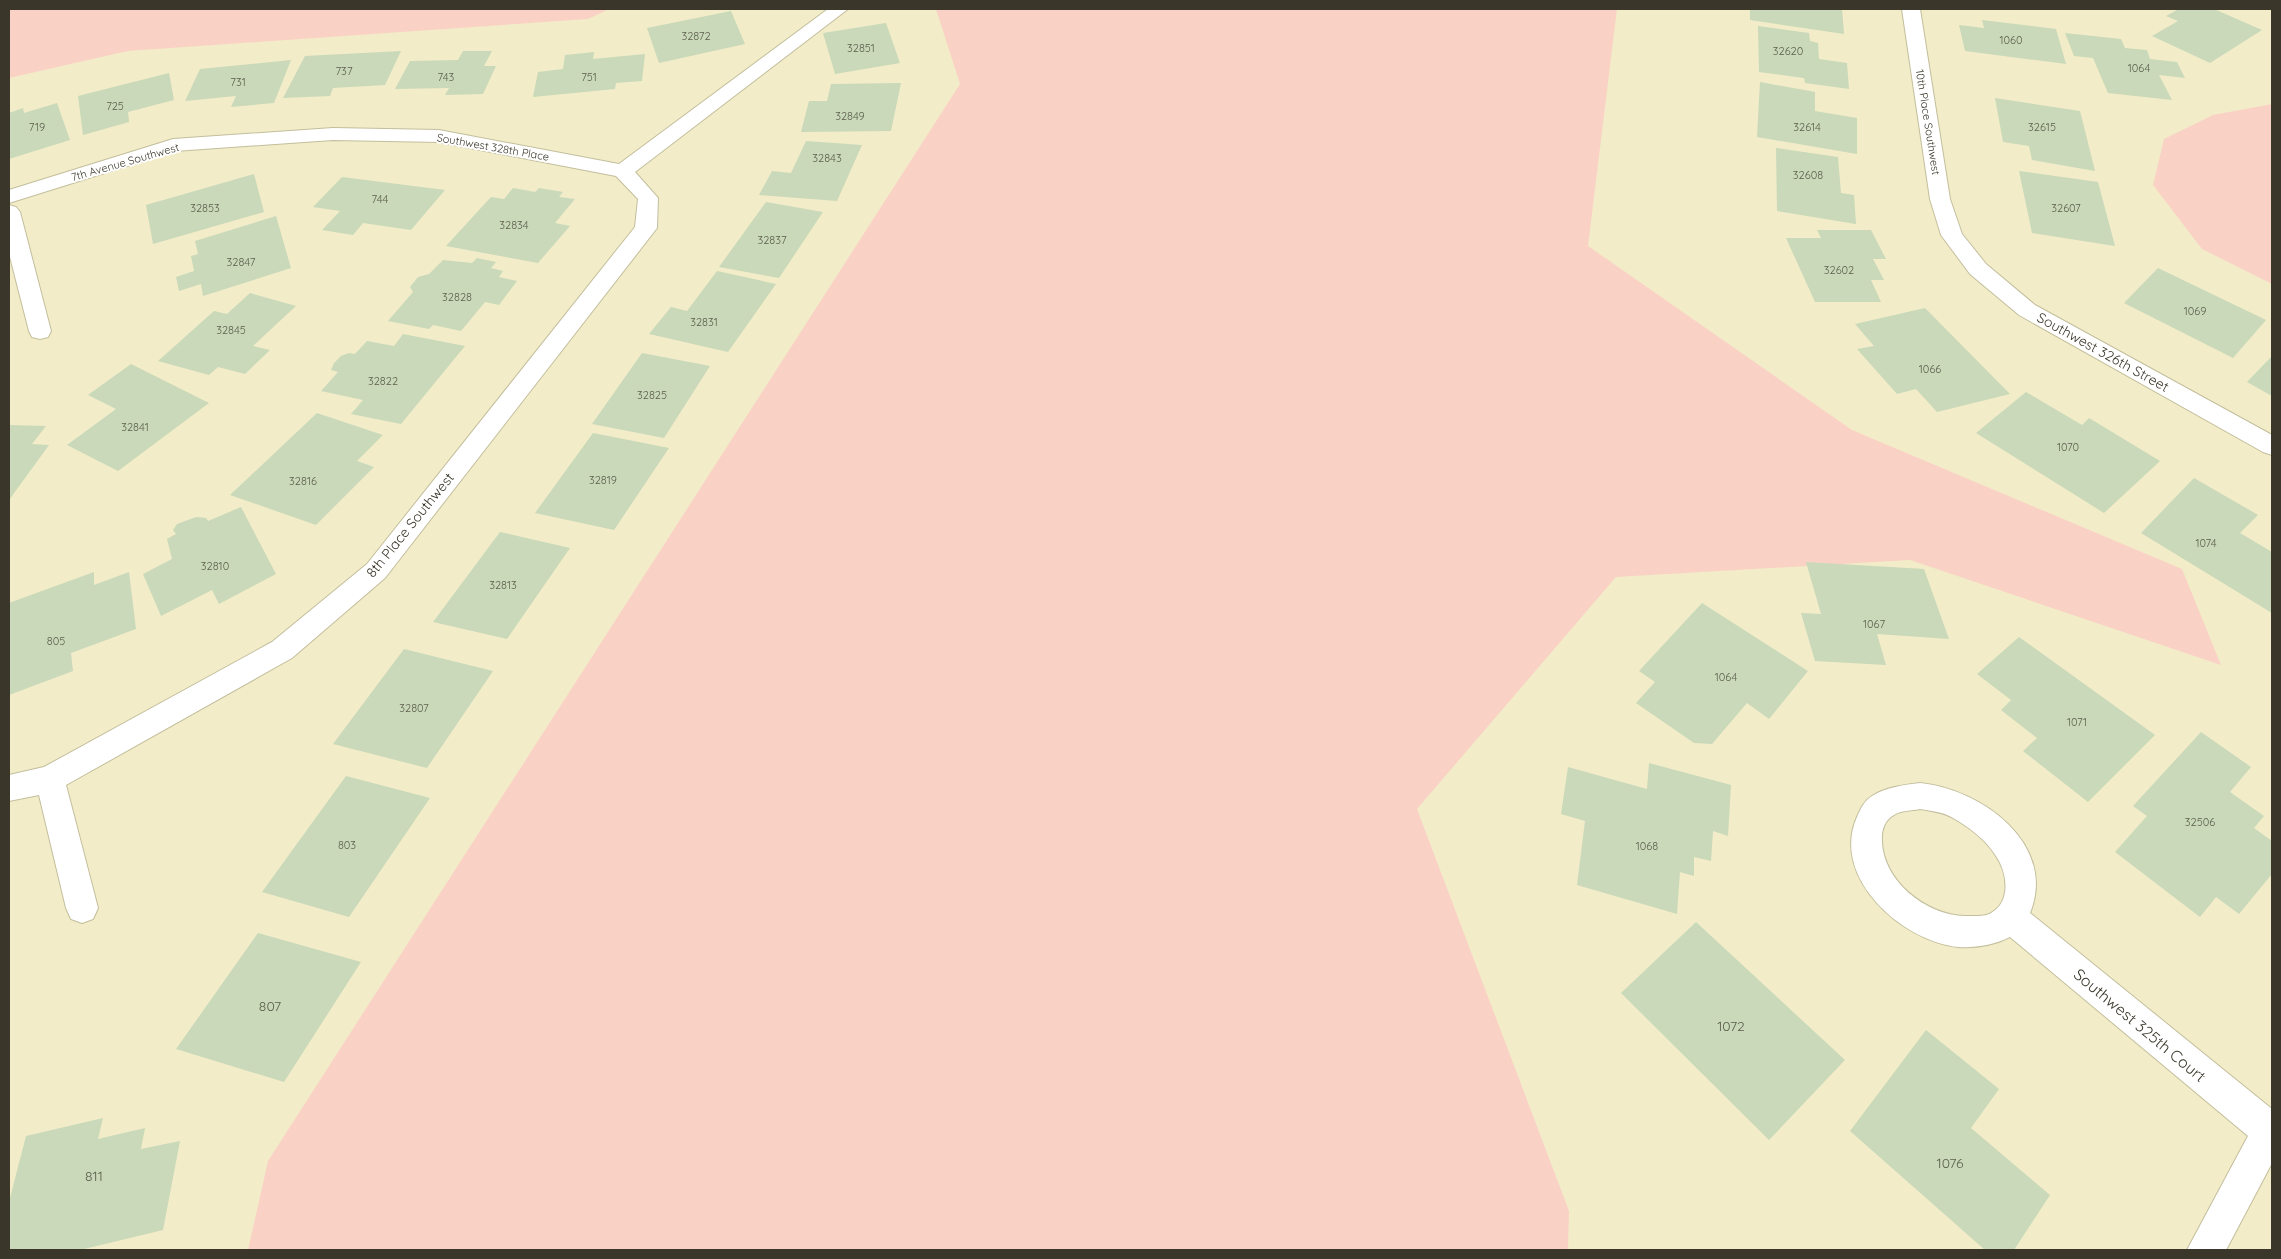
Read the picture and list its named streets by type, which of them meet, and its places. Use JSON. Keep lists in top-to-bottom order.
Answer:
{
  "streets": {
    "street": [
      "10th Place Southwest",
      "Southwest 328th Place",
      "7th Avenue Southwest",
      "Southwest 326th Street",
      "8th Place Southwest",
      "Southwest 325th Court"
    ]
  },
  "crossings": [
    ["10th Place Southwest", "Southwest 326th Street"],
    ["Southwest 328th Place", "7th Avenue Southwest"],
    ["Southwest 328th Place", "8th Place Southwest"]
  ],
  "house_numbers": [
    "32872",
    "1060",
    "32851",
    "32620",
    "1064",
    "737",
    "743",
    "751",
    "731",
    "725",
    "32849",
    "719",
    "32614",
    "32615",
    "32843",
    "32608",
    "744",
    "32853",
    "32607",
    "32834",
    "32837",
    "32847",
    "32602",
    "32828",
    "1069",
    "32831",
    "32845",
    "1066",
    "32822",
    "32825",
    "32841",
    "1070",
    "32819",
    "32816",
    "1074",
    "32810",
    "32813",
    "1067",
    "805",
    "1064",
    "32807",
    "1071",
    "32506",
    "803",
    "1068",
    "807",
    "1072",
    "1076",
    "811"
  ]
}
